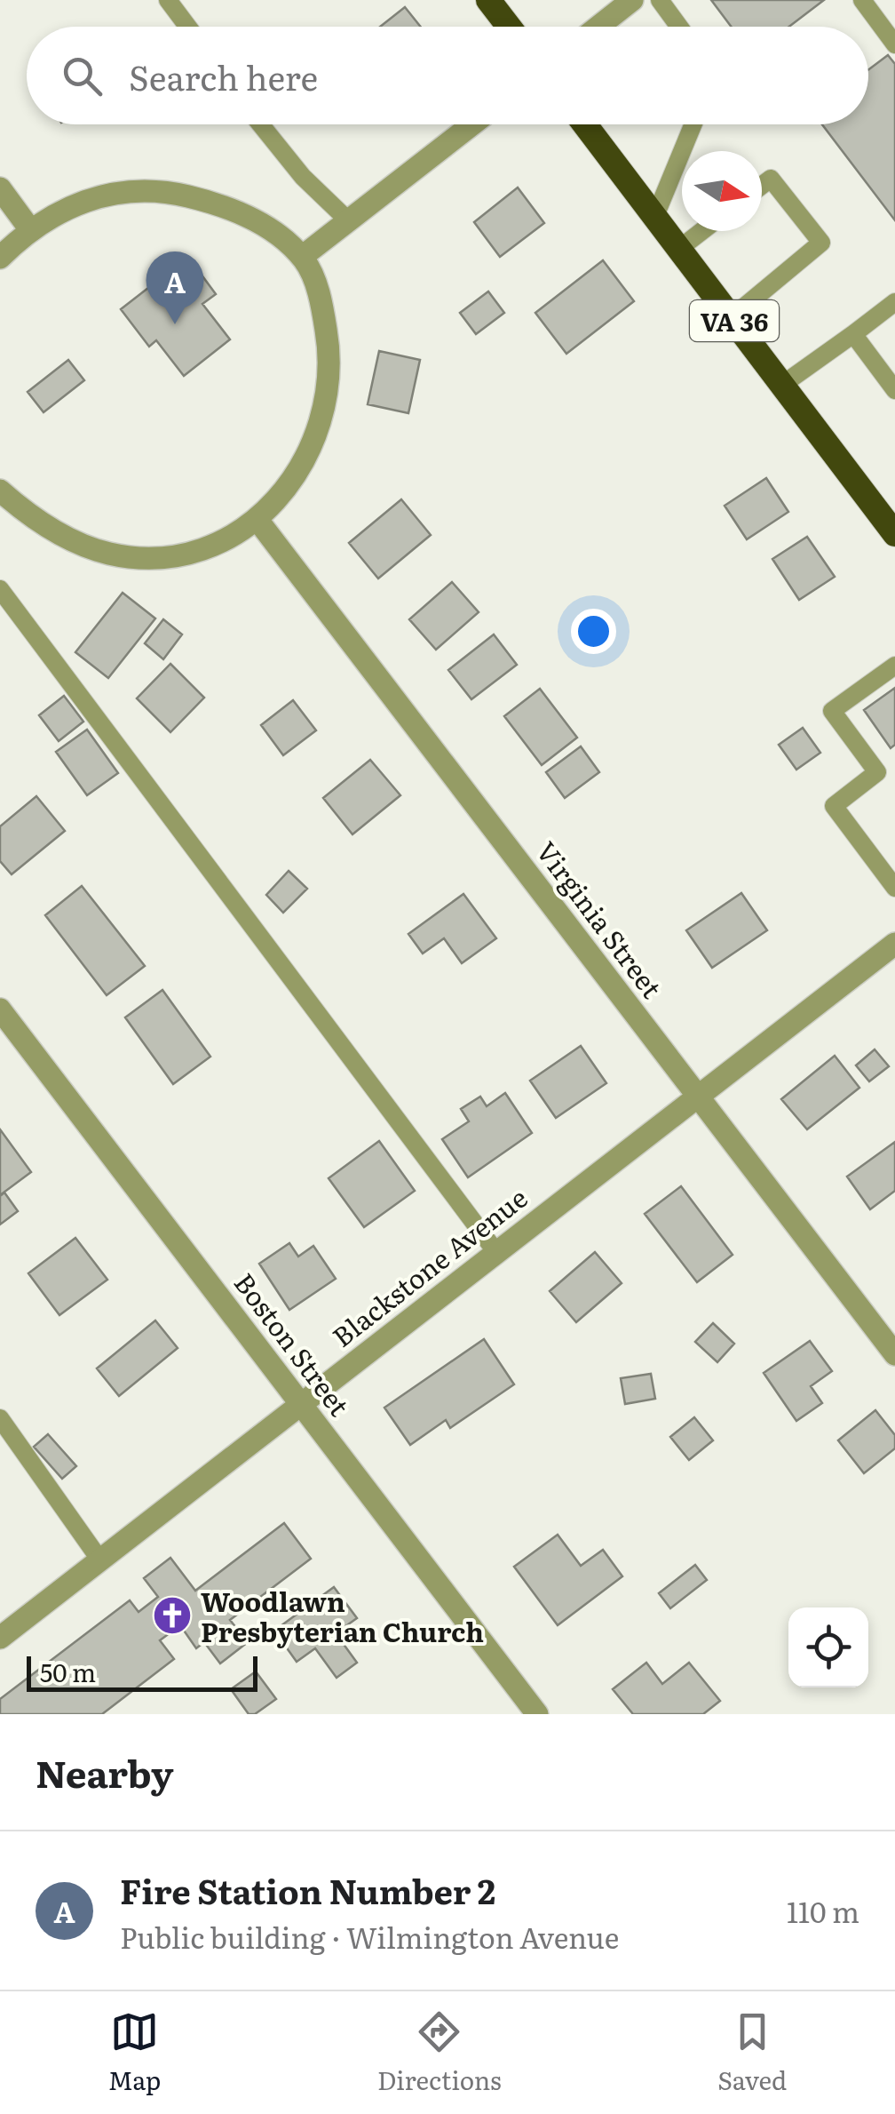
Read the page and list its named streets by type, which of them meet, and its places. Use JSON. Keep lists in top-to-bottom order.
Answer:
{
  "streets": {
    "highway": ["VA 36"],
    "street": ["Virginia Street", "Blackstone Avenue", "Boston Street"]
  },
  "crossings": [
    ["Virginia Street", "Blackstone Avenue"],
    ["Blackstone Avenue", "Boston Street"]
  ],
  "places": {
    "church": ["Woodlawn Presbyterian Church"]
  },
  "scale_bar": "50 m",
  "north": "right",
  "page": {
    "search": "Search here",
    "pins": "A",
    "scale": "50 m",
    "heading": "Nearby",
    "list": [
      {
        "mark": "A",
        "name": "Fire Station Number 2",
        "note": "Public building · Wilmington Avenue",
        "value": "110 m"
      }
    ],
    "nav": ["Map", "Directions", "Saved"]
  }
}
